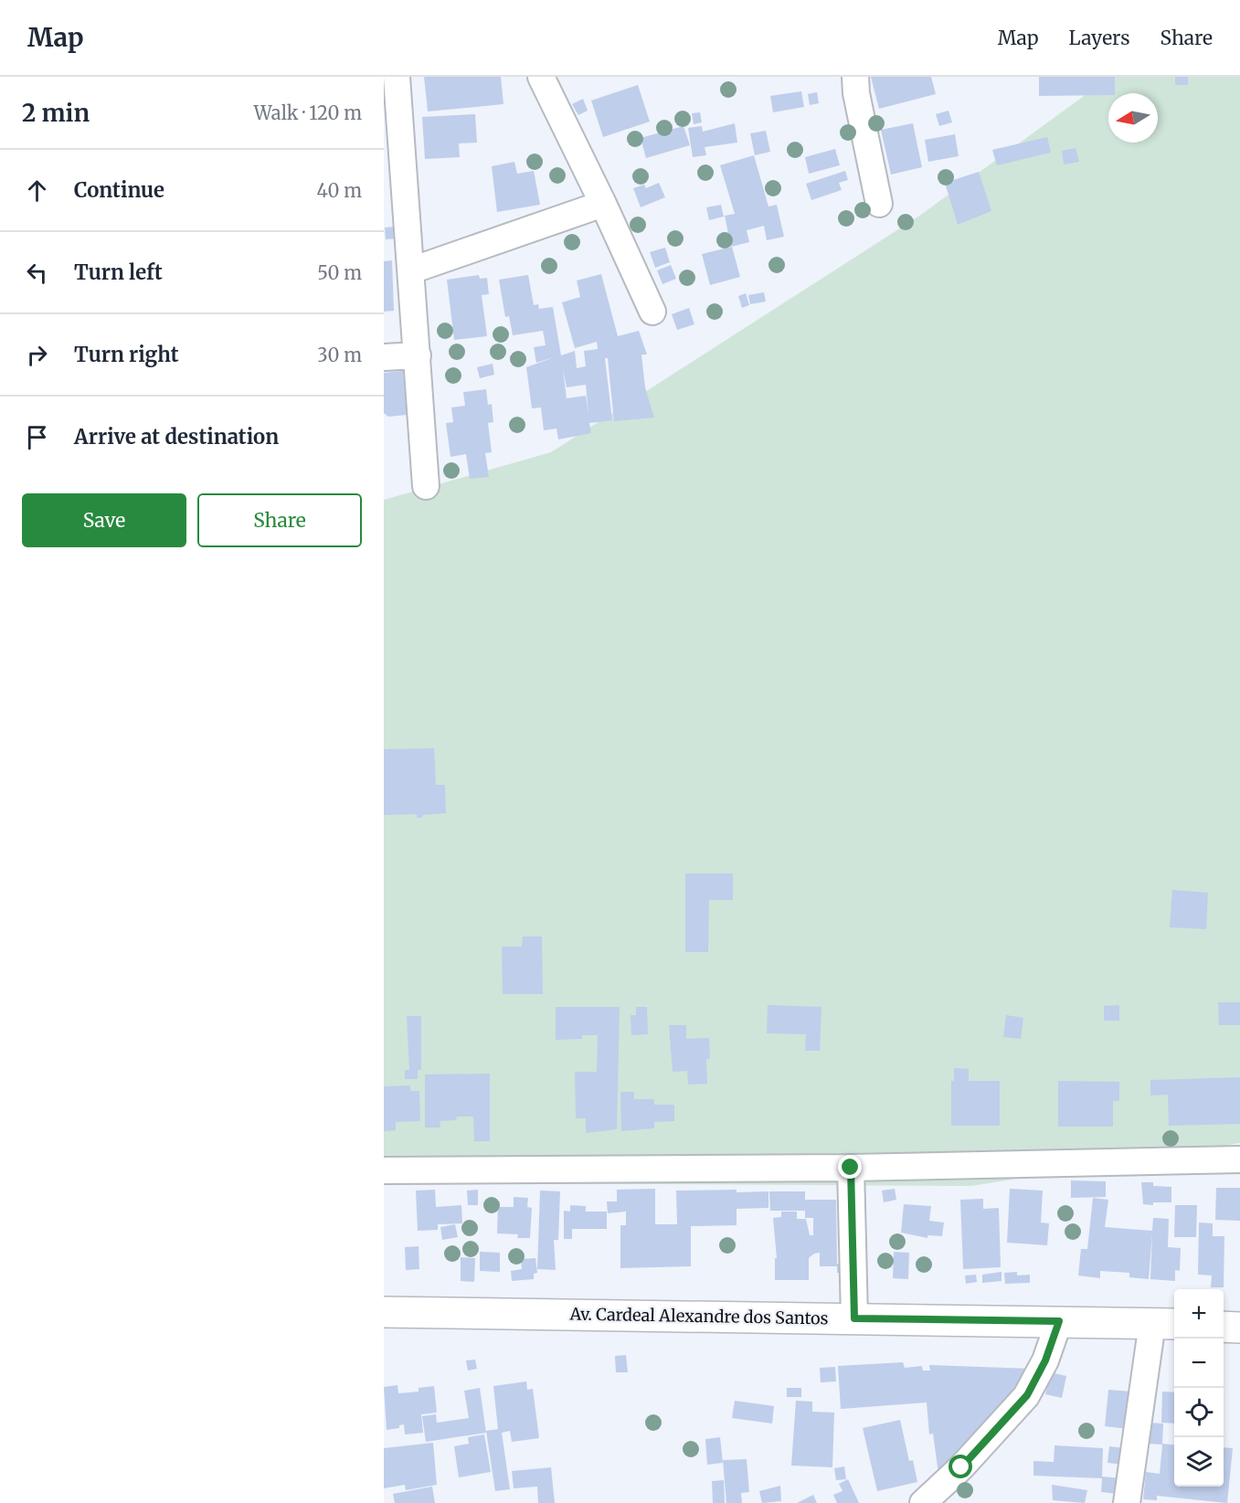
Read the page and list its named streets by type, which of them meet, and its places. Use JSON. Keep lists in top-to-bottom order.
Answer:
{
  "streets": {
    "street": ["Av. Cardeal Alexandre dos Santos"]
  },
  "north": "left",
  "page": {
    "header": "Map",
    "nav": ["Map", "Layers", "Share"],
    "heading": ["2 min", "Walk · 120 m"],
    "list": [
      ["Continue", "40 m"],
      ["Turn left", "50 m"],
      ["Turn right", "30 m"],
      "Arrive at destination"
    ],
    "buttons": ["Save", "Share"],
    "map_buttons": ["+", "−"]
  }
}
